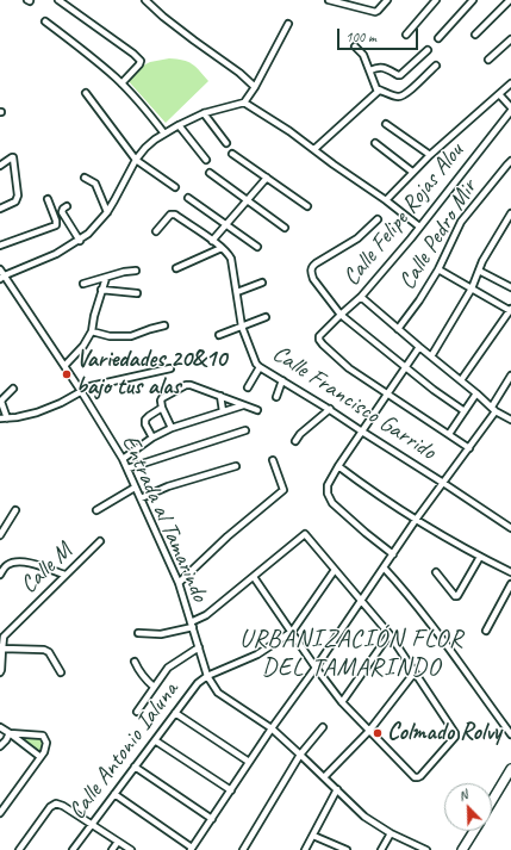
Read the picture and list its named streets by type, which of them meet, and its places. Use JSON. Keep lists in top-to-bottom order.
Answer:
{
  "streets": {
    "street": [
      "Calle Felipe Rojas Alou",
      "Calle Pedro Mir",
      "Calle Francisco Garrido",
      "Entrada al Tamarindo",
      "Calle M",
      "Calle Antonio Ialuna"
    ]
  },
  "crossings": [
    ["Entrada al Tamarindo", "Calle Antonio Ialuna"]
  ],
  "districts": ["URBANIZACIÓN FLOR DEL TAMARINDO"],
  "places": ["Variedades 20&10 bajo tus alas", "Colmado Rolvy"],
  "scale_bar": "100 m",
  "north": "top left"
}
